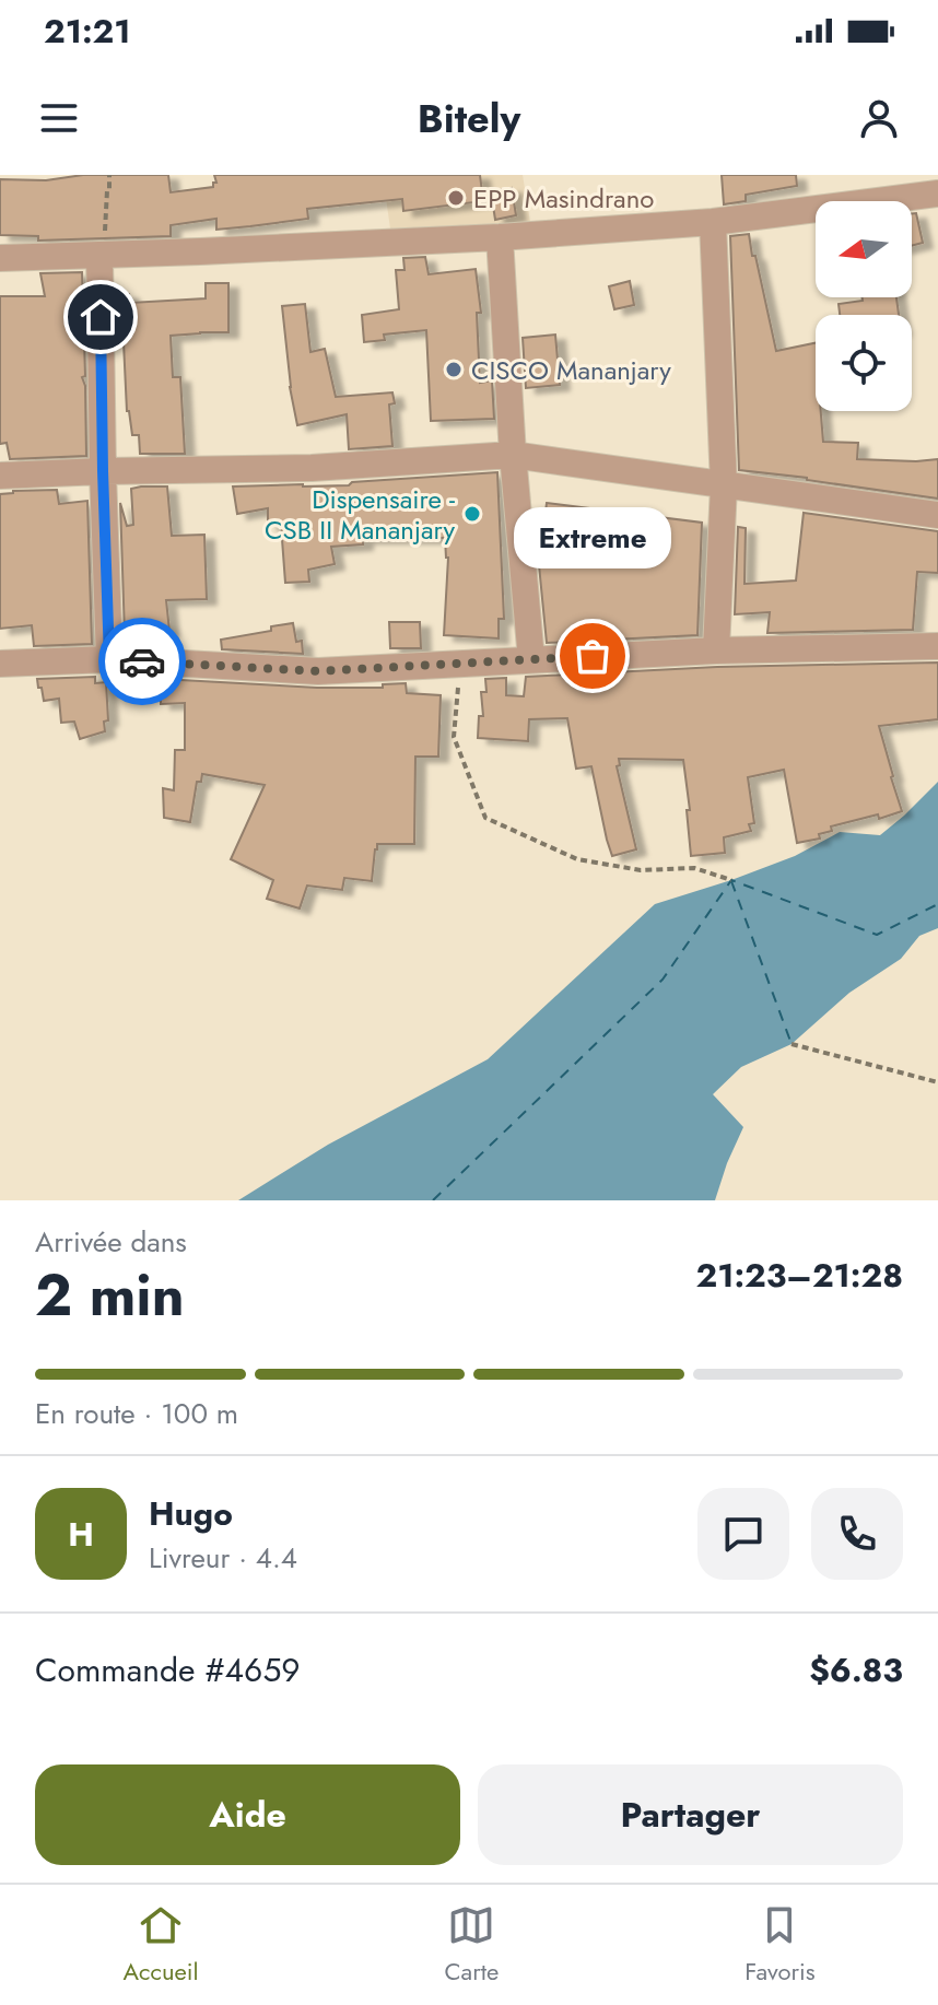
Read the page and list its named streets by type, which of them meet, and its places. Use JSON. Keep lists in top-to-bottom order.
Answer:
{
  "places": [
    "EPP Masindrano",
    "CISCO Mananjary",
    "Dispensaire - CSB II Mananjary",
    "Extreme"
  ],
  "north": "left",
  "page": {
    "status": "21:21",
    "header": "Bitely",
    "bubble": "Extreme",
    "heading": ["2 min", "Arrivée dans", "21:23–21:28"],
    "panel": [
      "Hugo",
      "Livreur · 4.4",
      "Commande #4659",
      "$6.83"
    ],
    "bar": "En route · 100 m",
    "round": "H",
    "buttons": ["Aide", "Partager"],
    "tabs": ["Accueil", "Carte", "Favoris"]
  }
}
